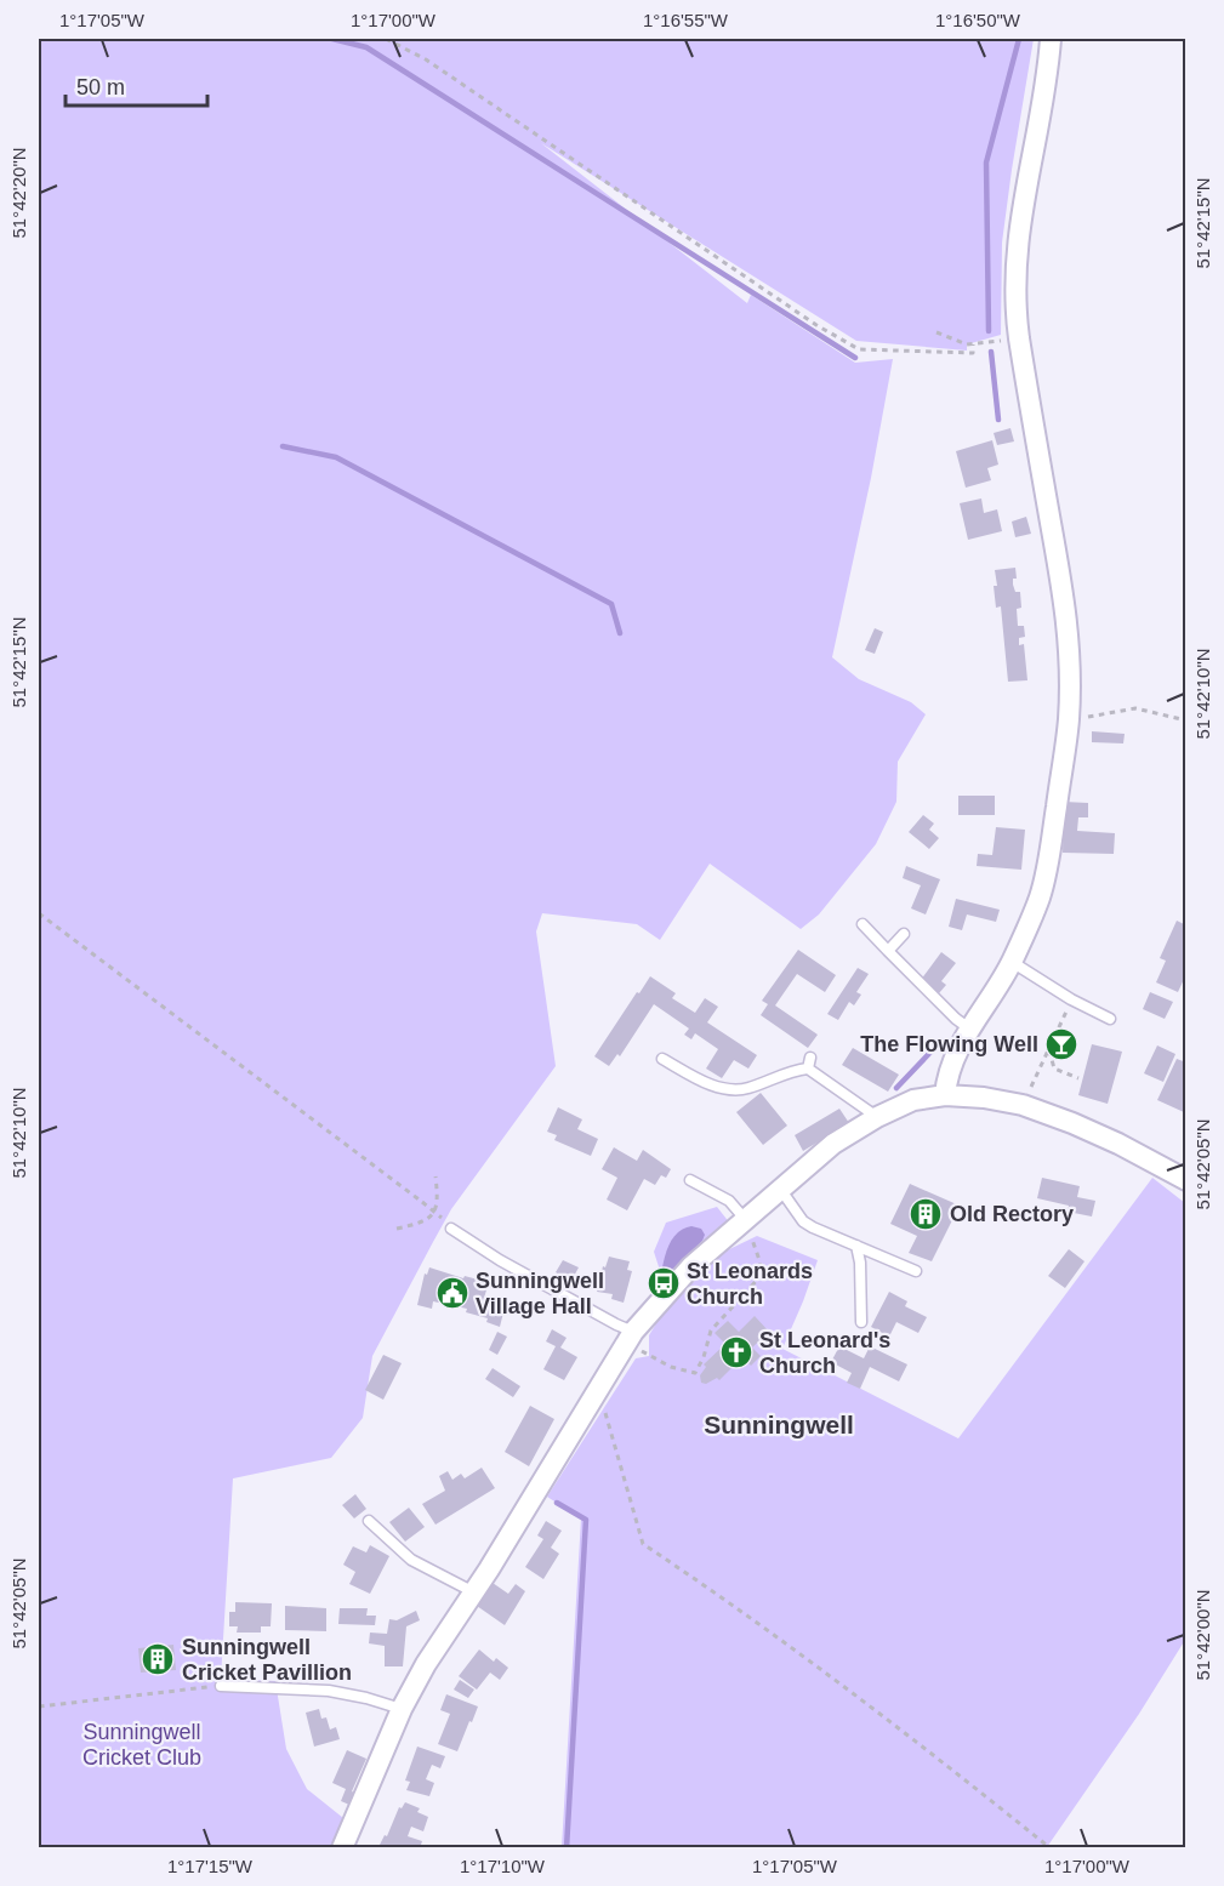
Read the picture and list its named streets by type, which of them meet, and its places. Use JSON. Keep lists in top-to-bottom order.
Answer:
{
  "districts": ["Sunningwell"],
  "parks": ["Sunningwell Cricket Club"],
  "places": {
    "bar": ["The Flowing Well"],
    "building": ["Old Rectory", "Sunningwell Cricket Pavillion"],
    "bus stop": ["St Leonards Church"],
    "public building": ["Sunningwell Village Hall"],
    "church": ["St Leonard's Church"]
  },
  "scale_bar": "50 m",
  "coordinates": [
    "1°17'05\"W",
    "1°17'00\"W",
    "1°16'55\"W",
    "1°16'50\"W",
    "51°42'20\"N",
    "51°42'15\"N",
    "51°42'10\"N",
    "51°42'05\"N",
    "51°42'00\"N",
    "1°17'15\"W",
    "1°17'10\"W"
  ]
}
